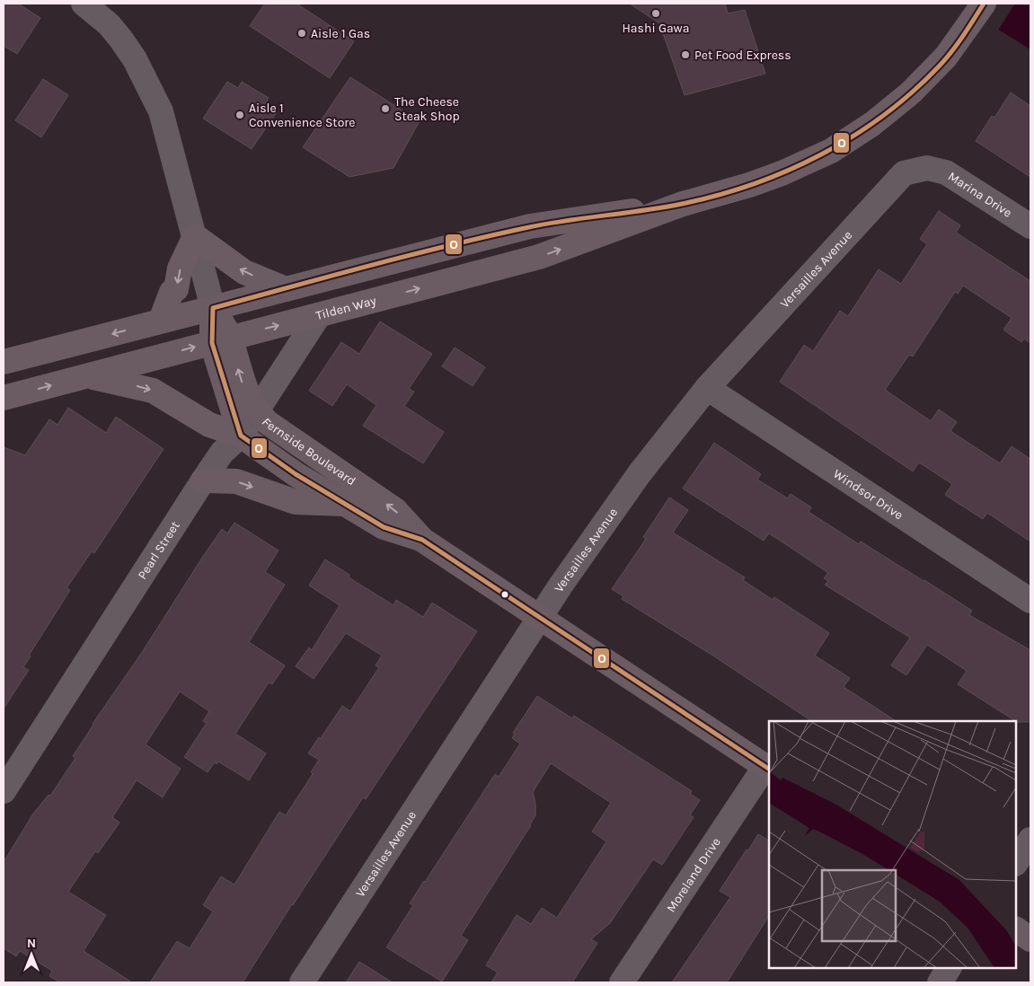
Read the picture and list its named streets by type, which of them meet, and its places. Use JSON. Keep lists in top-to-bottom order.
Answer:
{
  "streets": {
    "main road": ["Tilden Way", "Fernside Boulevard"],
    "street": [
      "Marina Drive",
      "Versailles Avenue",
      "Windsor Drive",
      "Pearl Street",
      "Moreland Drive"
    ]
  },
  "crossings": [
    ["Marina Drive", "Versailles Avenue"],
    ["Versailles Avenue", "Fernside Boulevard"],
    ["Versailles Avenue", "Windsor Drive"],
    ["Tilden Way", "Fernside Boulevard"],
    ["Tilden Way", "Pearl Street"],
    ["Fernside Boulevard", "Pearl Street"],
    ["Fernside Boulevard", "Moreland Drive"]
  ],
  "places": [
    "Hashi Gawa",
    "Aisle 1 Gas",
    "Pet Food Express",
    "The Cheese Steak Shop",
    "Aisle 1 Convenience Store"
  ],
  "lines": ["transit line O"],
  "north": "top"
}
